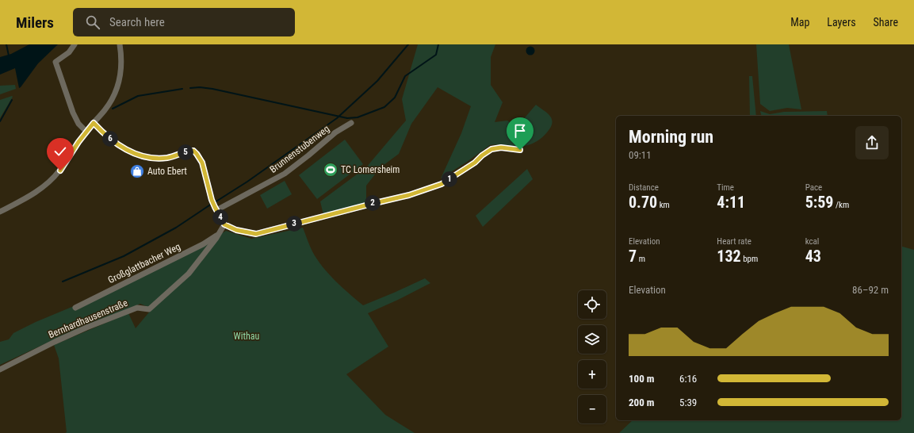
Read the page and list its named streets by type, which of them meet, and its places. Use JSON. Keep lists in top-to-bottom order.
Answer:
{
  "streets": {
    "street": ["Brunnenstubenweg", "Großglattbacher Weg", "Bernhardhausenstraße"]
  },
  "crossings": [
    ["Großglattbacher Weg", "Bernhardhausenstraße"]
  ],
  "parks": ["Withau"],
  "places": {
    "sports": ["TC Lomersheim"],
    "shop": ["Auto Ebert"]
  },
  "page": {
    "header": "Milers",
    "search": "Search here",
    "nav": ["Map", "Layers", "Share"],
    "heading": ["Morning run", "09:11"],
    "pins": [
      "6",
      "5",
      "1",
      "2",
      "4",
      "3"
    ],
    "stats": [
      ["Distance", "0.70 km"],
      ["Time", "4:11"],
      ["Pace", "5:59 /km"],
      ["Elevation", "7 m"],
      ["Heart rate", "132 bpm"],
      ["kcal", "43"]
    ],
    "chart": ["Elevation", "86–92 m"],
    "map_buttons": ["+", "−"],
    "list": [
      {
        "name": "100 m",
        "note": "6:16"
      },
      {
        "name": "200 m",
        "note": "5:39"
      }
    ]
  }
}
